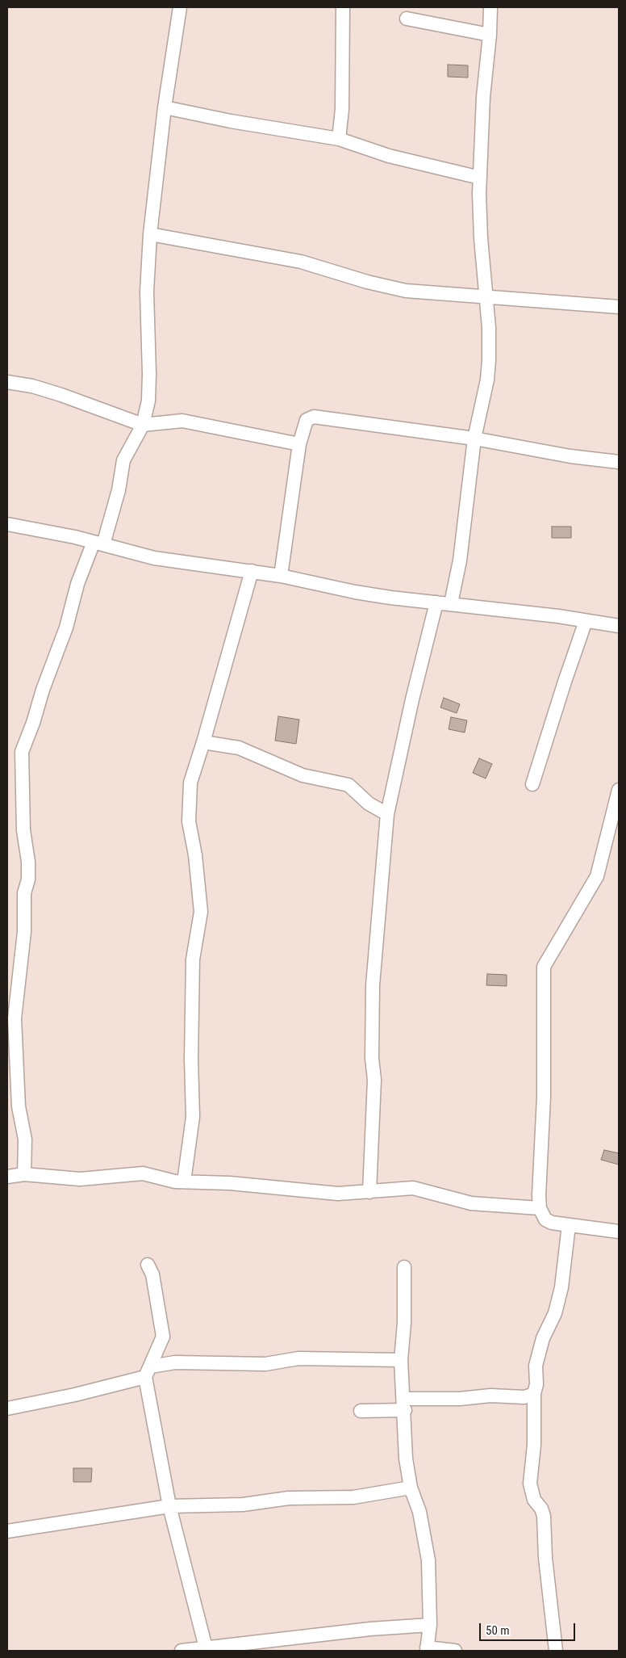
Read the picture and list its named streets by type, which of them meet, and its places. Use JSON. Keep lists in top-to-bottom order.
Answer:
{
  "scale_bar": "50 m"
}
